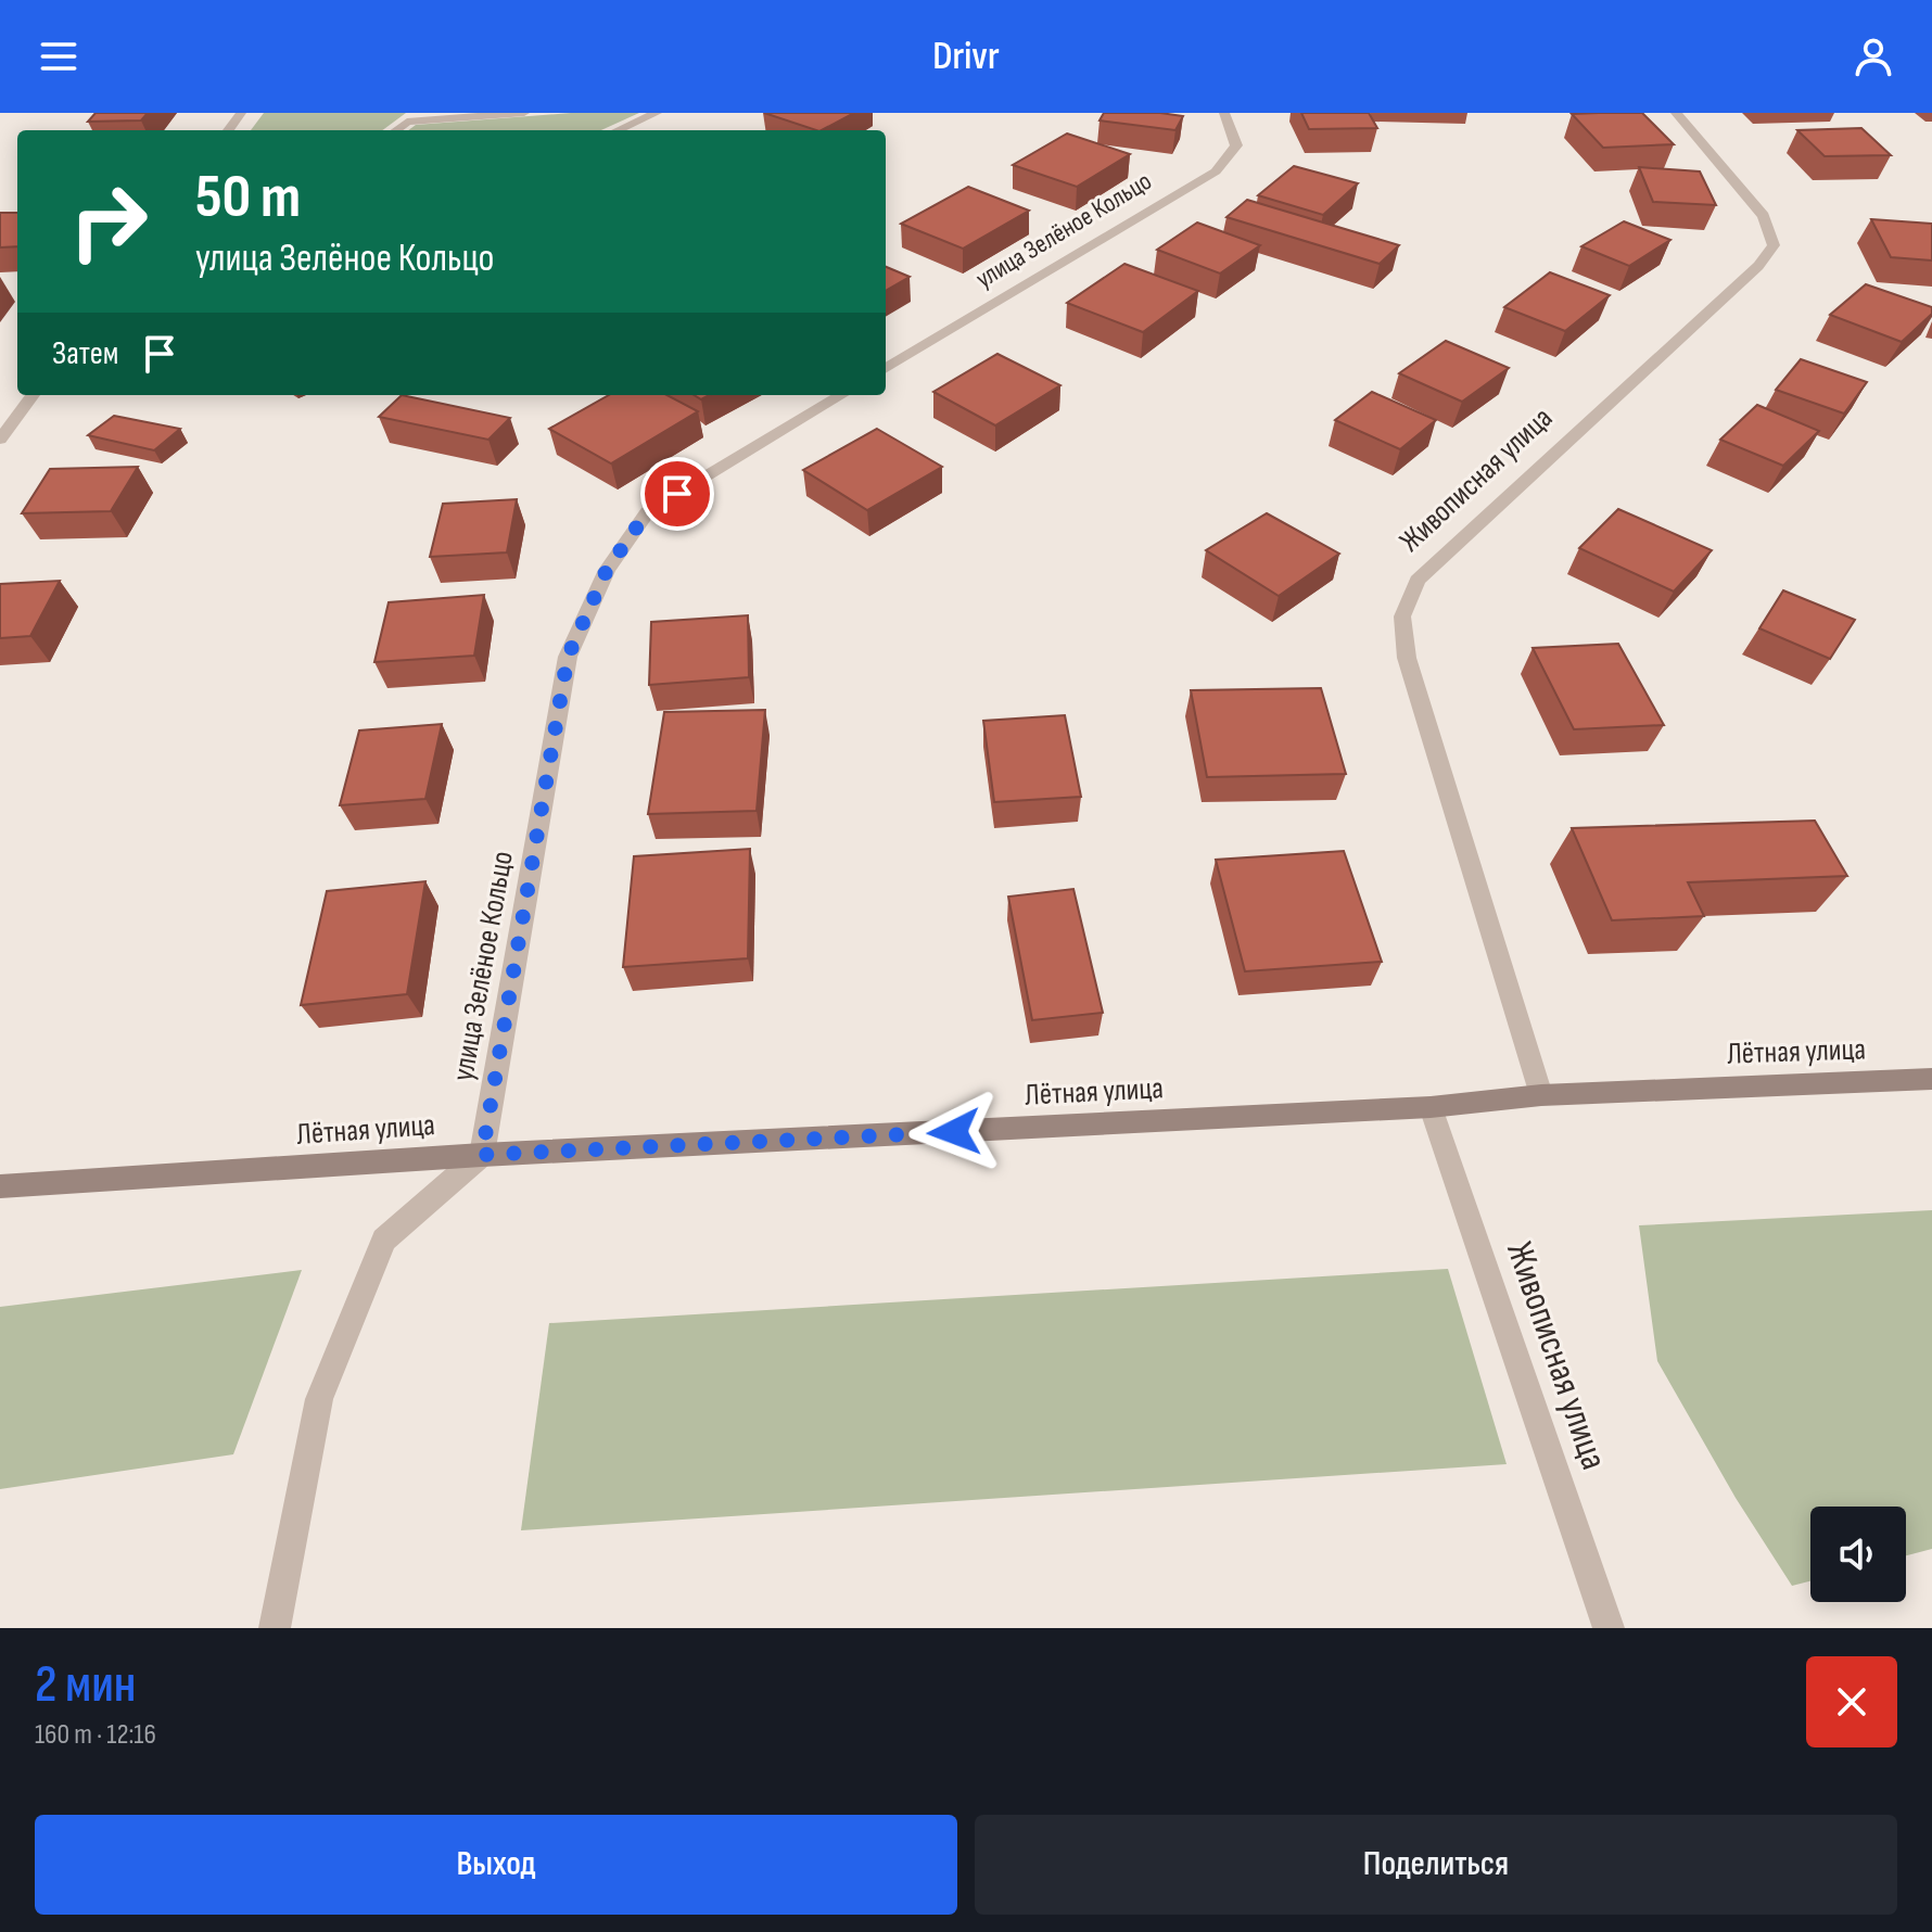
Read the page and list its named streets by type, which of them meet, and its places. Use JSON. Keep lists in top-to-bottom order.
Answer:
{
  "streets": {
    "street": ["улица Зелёное Кольцо", "Живописная улица", "Лётная улица"]
  },
  "crossings": [
    ["улица Зелёное Кольцо", "Лётная улица"],
    ["Живописная улица", "Лётная улица"]
  ],
  "page": {
    "header": "Drivr",
    "turn": ["50 m", "улица Зелёное Кольцо"],
    "then": "Затем",
    "heading": ["2 мин", "160 m · 12:16"],
    "buttons": ["Выход", "Поделиться"]
  }
}
